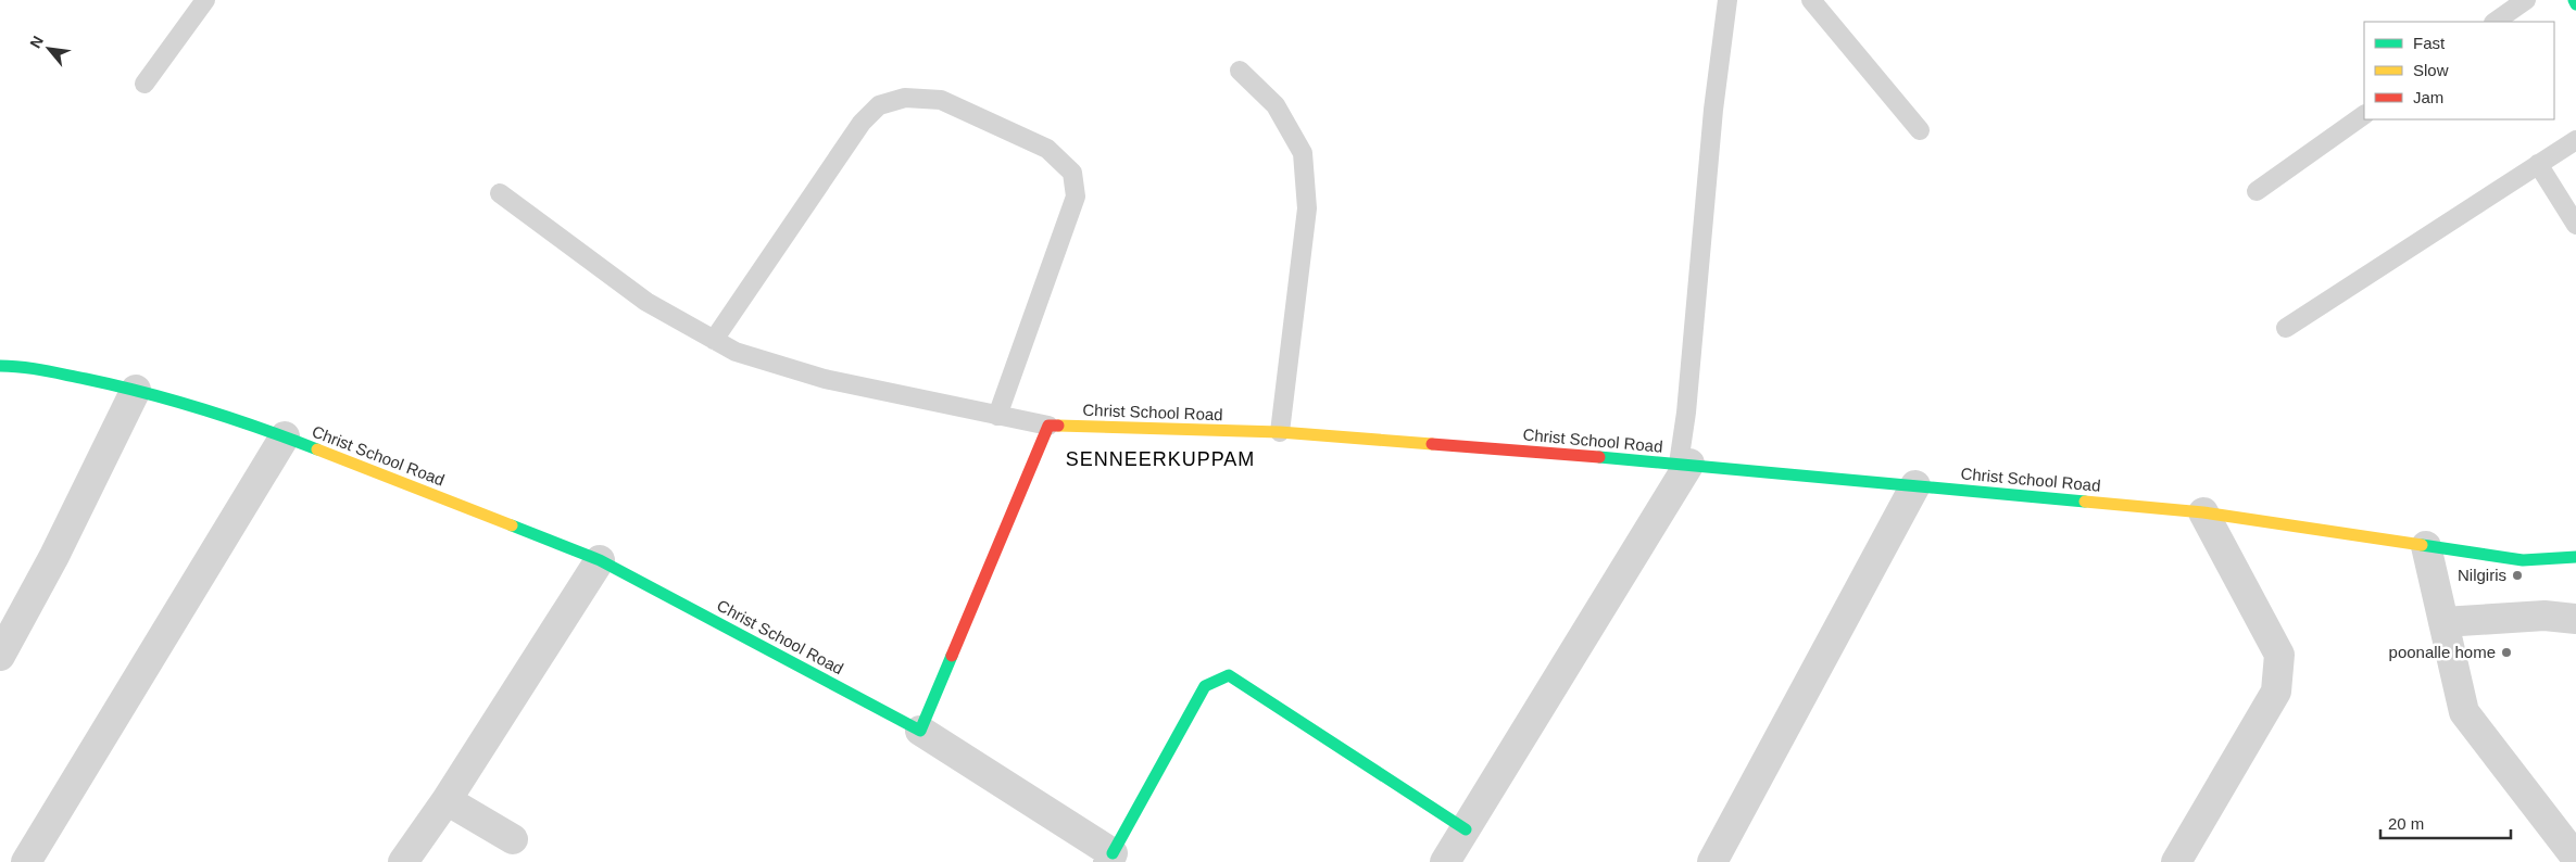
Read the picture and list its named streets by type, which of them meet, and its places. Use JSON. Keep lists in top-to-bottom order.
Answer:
{
  "streets": {
    "street": ["Christ School Road"]
  },
  "districts": ["SENNEERKUPPAM"],
  "places": ["Nilgiris", "poonalle home"],
  "legend": ["Fast", "Slow", "Jam"],
  "scale_bar": "20 m",
  "north": "top left"
}
